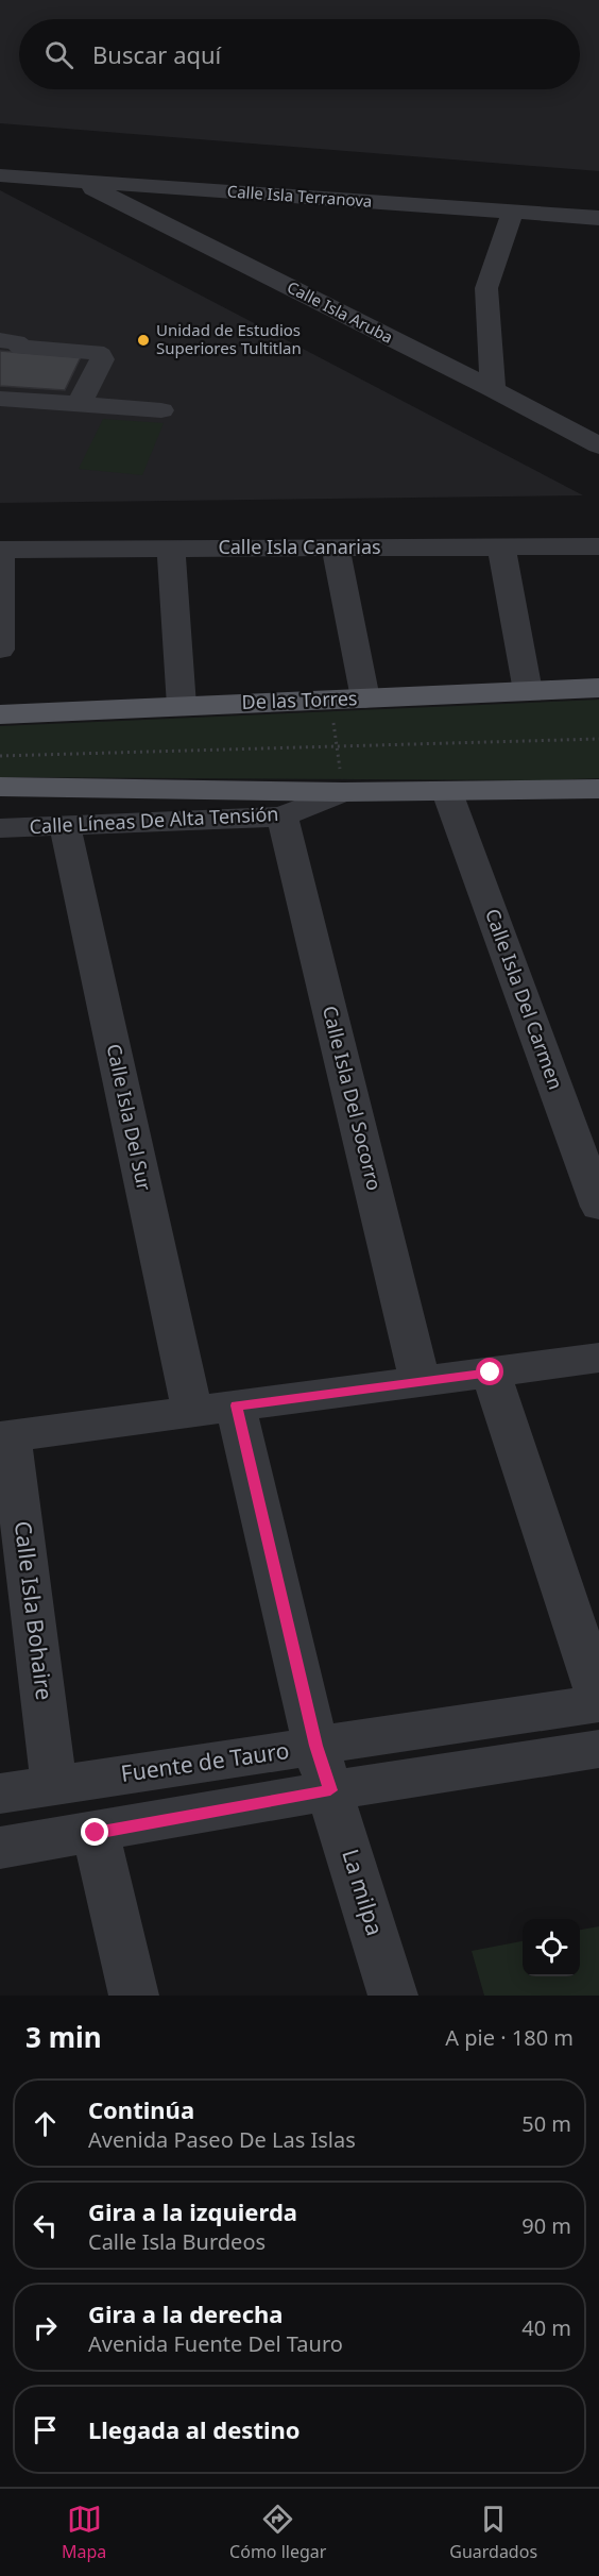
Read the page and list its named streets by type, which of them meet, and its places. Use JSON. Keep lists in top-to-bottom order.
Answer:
{
  "streets": {
    "main road": ["De las Torres", "Calle Líneas De Alta Tensión"],
    "street": [
      "Calle Isla Terranova",
      "Calle Isla Aruba",
      "Calle Isla Canarias",
      "Calle Isla Del Carmen",
      "Calle Isla Del Socorro",
      "Calle Isla Del Sur",
      "Calle Isla Bohaire",
      "Fuente de Tauro",
      "La milpa"
    ]
  },
  "crossings": [
    ["Calle Isla Terranova", "Calle Isla Aruba"],
    ["Calle Líneas De Alta Tensión", "Calle Isla Del Carmen"],
    ["Calle Líneas De Alta Tensión", "Calle Isla Del Socorro"],
    ["Calle Líneas De Alta Tensión", "Calle Isla Del Sur"],
    ["Calle Isla Bohaire", "Fuente de Tauro"],
    ["Fuente de Tauro", "La milpa"]
  ],
  "places": ["Unidad de Estudios Superiores Tultitlan"],
  "page": {
    "search": "Buscar aquí",
    "heading": ["3 min", "A pie · 180 m"],
    "list": [
      ["Continúa", "Avenida Paseo De Las Islas", "50 m"],
      ["Gira a la izquierda", "Calle Isla Burdeos", "90 m"],
      ["Gira a la derecha", "Avenida Fuente Del Tauro", "40 m"],
      "Llegada al destino"
    ],
    "nav": ["Mapa", "Cómo llegar", "Guardados"]
  }
}
